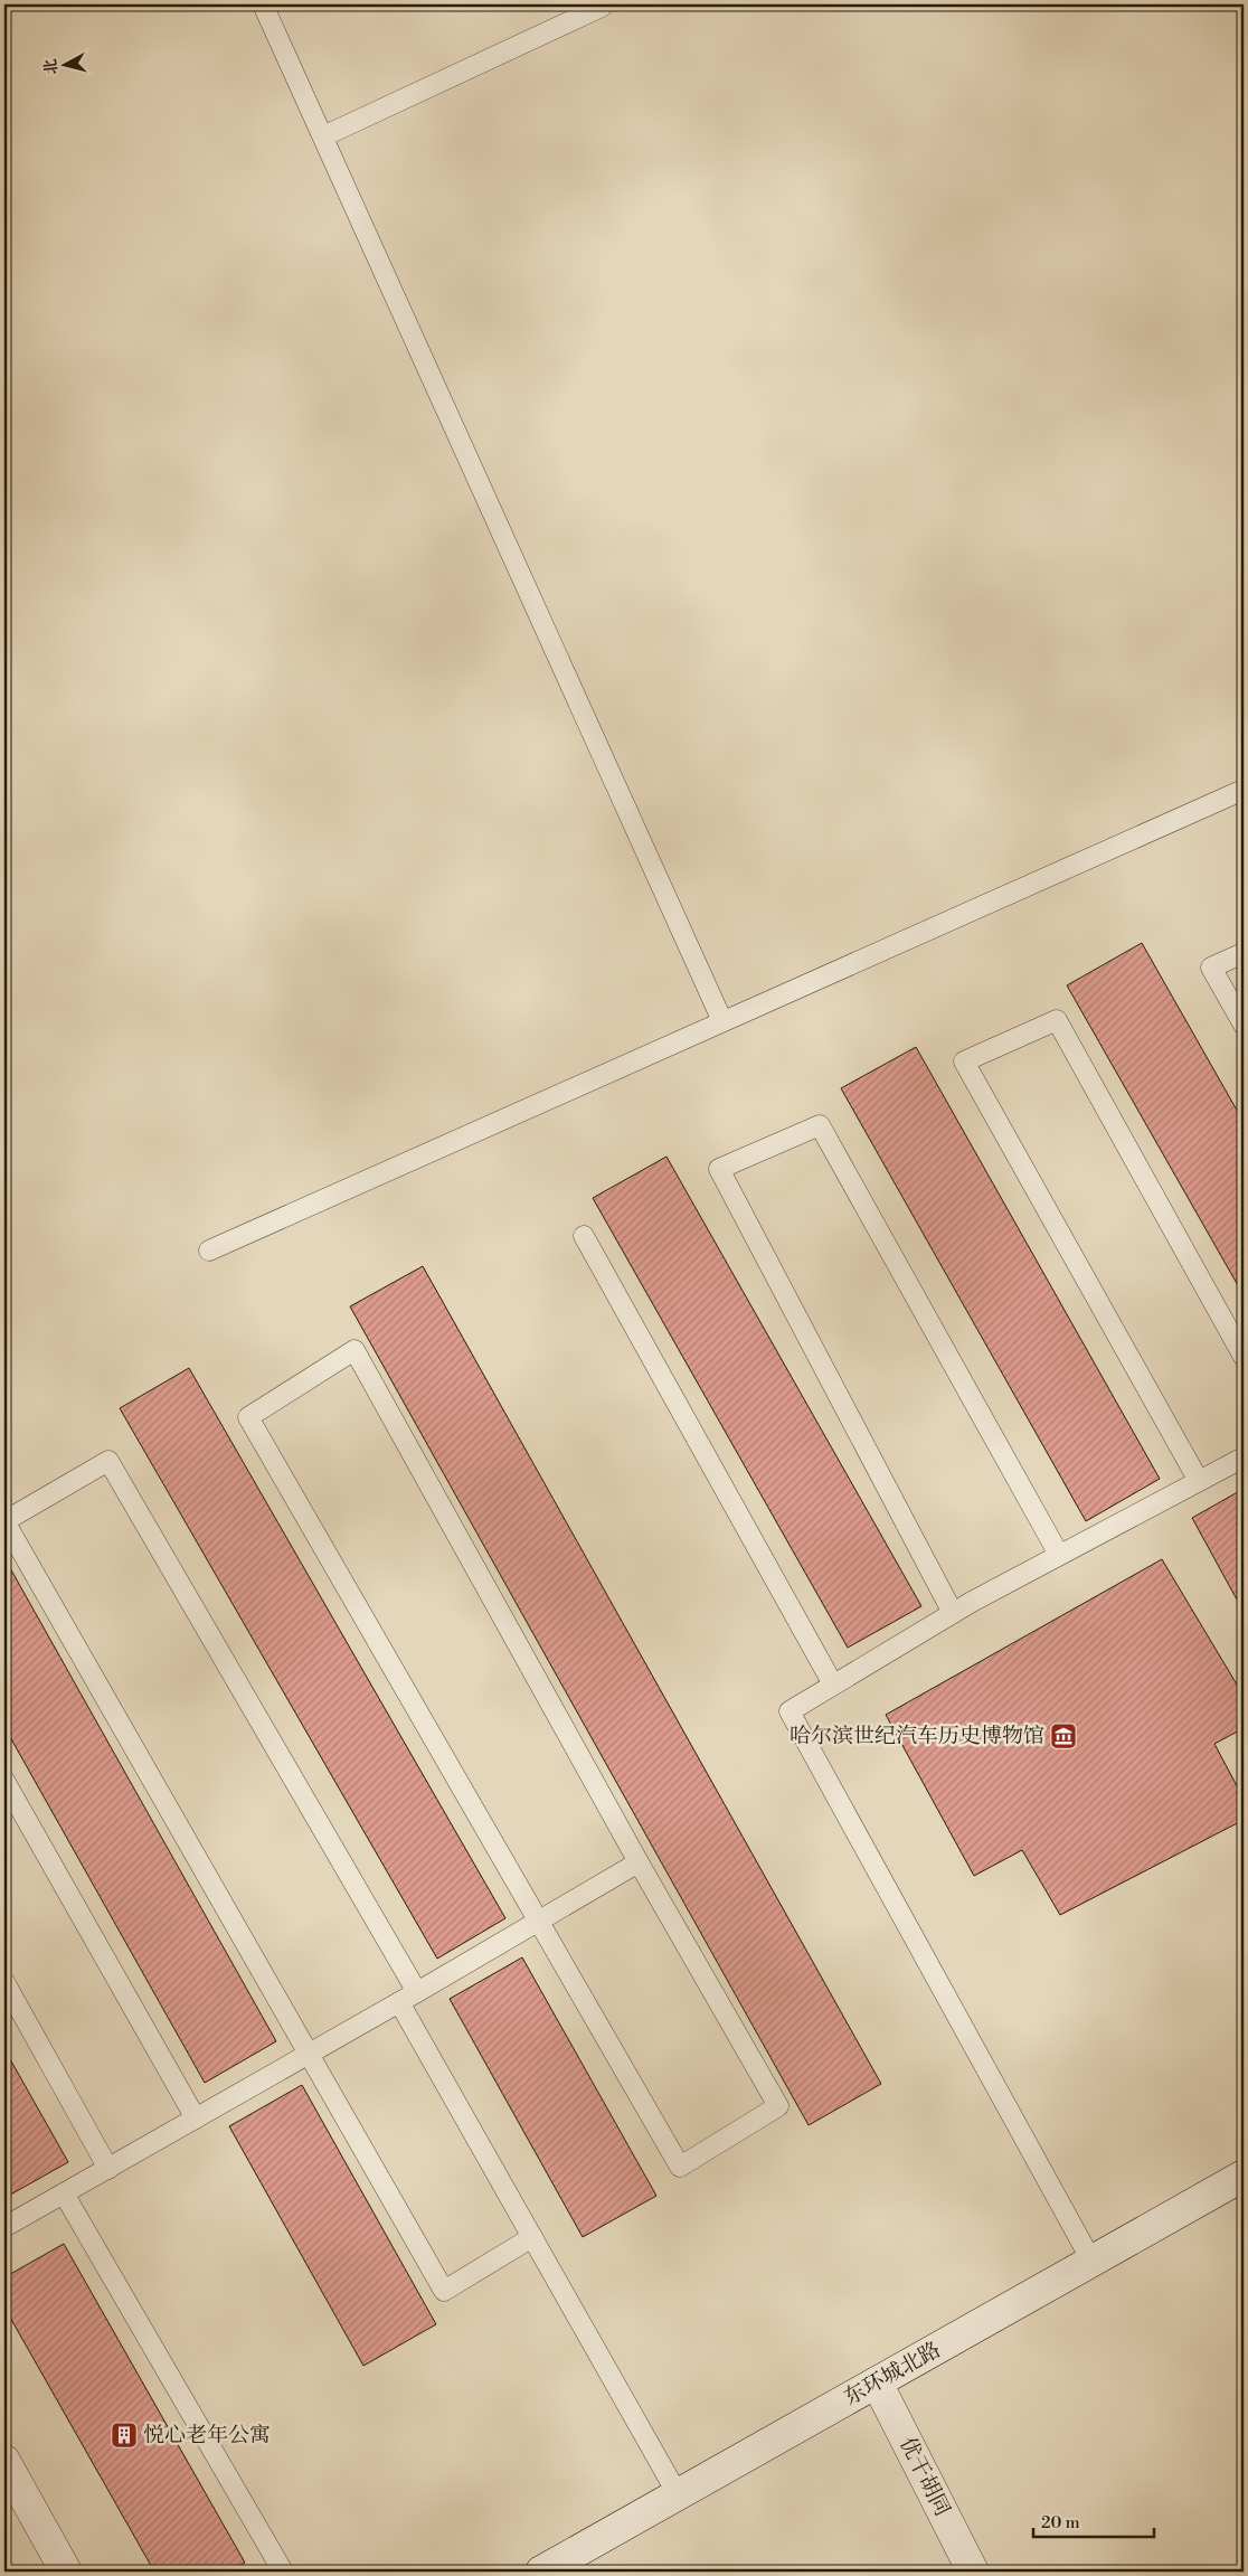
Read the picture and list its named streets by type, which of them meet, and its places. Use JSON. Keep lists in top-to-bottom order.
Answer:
{
  "streets": {
    "main road": ["东环城北路", "优干胡同"]
  },
  "crossings": [
    ["东环城北路", "优干胡同"]
  ],
  "places": {
    "museum": ["哈尔滨世纪汽车历史博物馆"],
    "building": ["悦心老年公寓"]
  },
  "scale_bar": "20 m",
  "north": "left"
}
